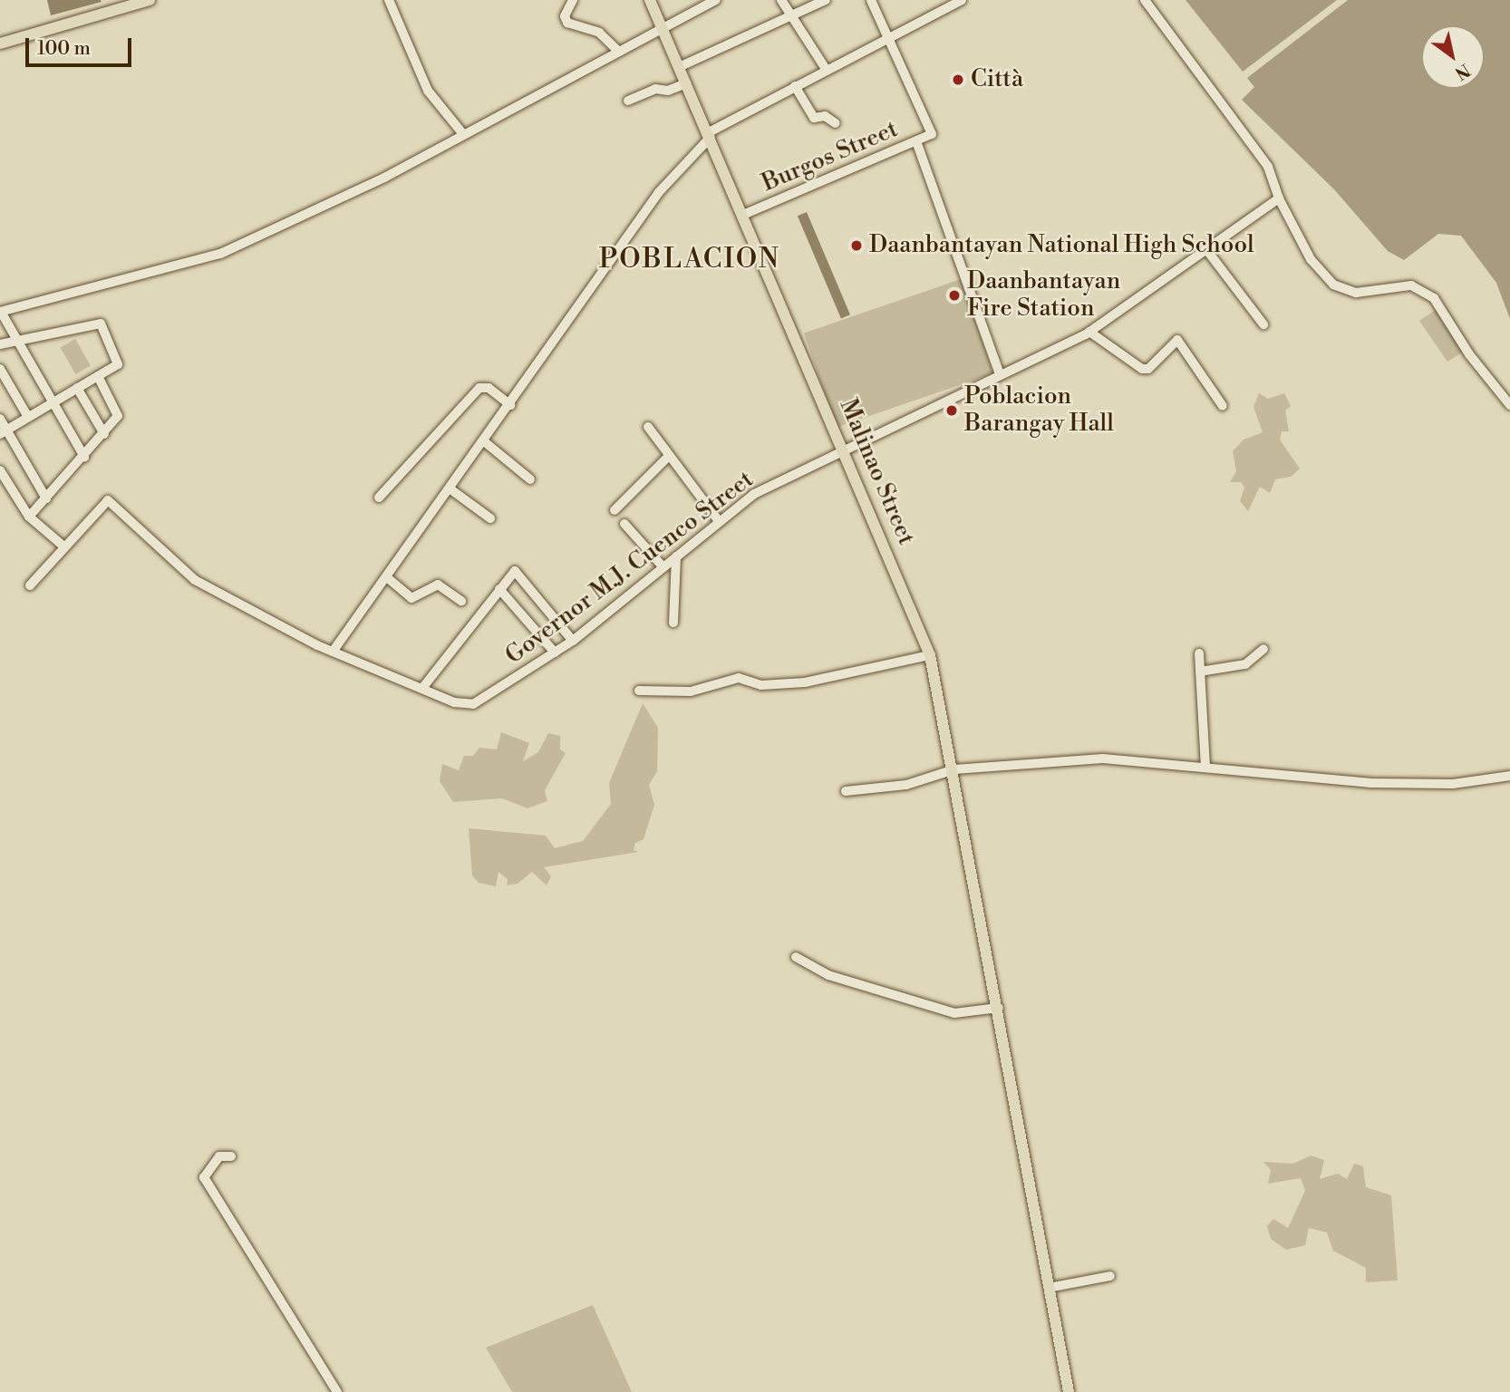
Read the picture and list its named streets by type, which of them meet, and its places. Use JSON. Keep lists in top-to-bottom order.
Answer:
{
  "streets": {
    "main road": ["Malinao Street"],
    "street": ["Burgos Street", "Governor M.J. Cuenco Street"]
  },
  "crossings": [
    ["Burgos Street", "Malinao Street"],
    ["Malinao Street", "Governor M.J. Cuenco Street"]
  ],
  "districts": ["POBLACION"],
  "places": [
    "Città",
    "Daanbantayan National High School",
    "Daanbantayan Fire Station",
    "Poblacion Barangay Hall"
  ],
  "scale_bar": "100 m",
  "north": "bottom right"
}
